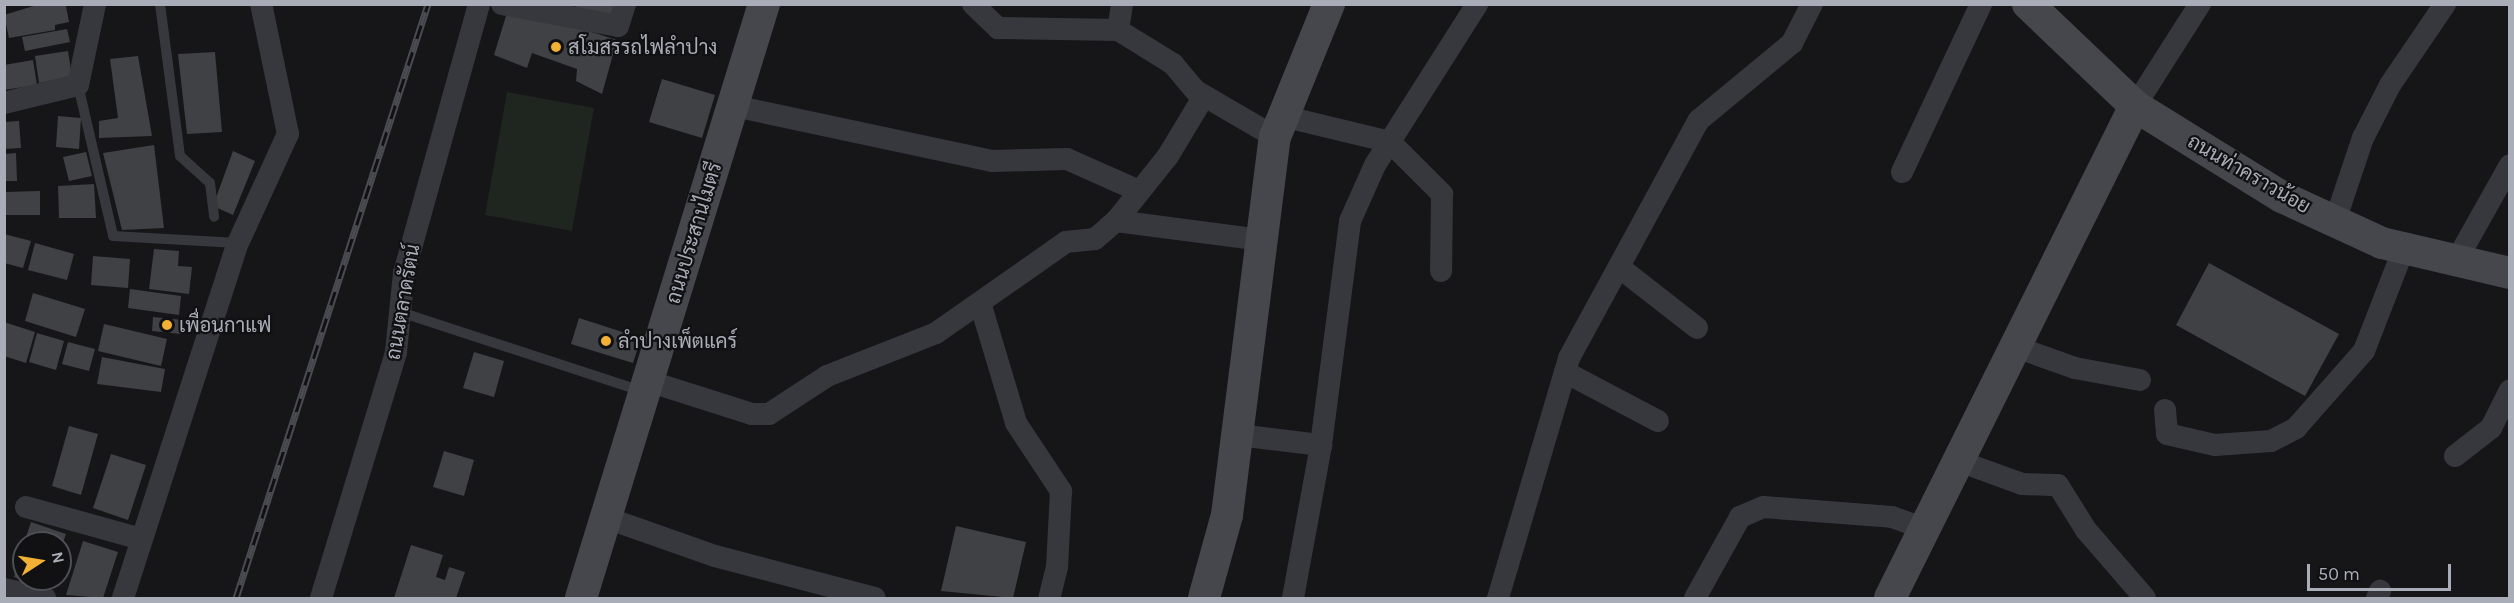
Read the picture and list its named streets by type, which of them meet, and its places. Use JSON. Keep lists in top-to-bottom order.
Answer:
{
  "streets": {
    "street": ["ถนนท่าคราวน้อย", "ถนนประสานไมตรี", "ถนนตลาดรัตน์"]
  },
  "places": ["สโมสรรถไฟลำปาง", "เพื่อนกาแฟ", "ลำปางเพ็ตแคร์"],
  "scale_bar": "50 m",
  "north": "right"
}
